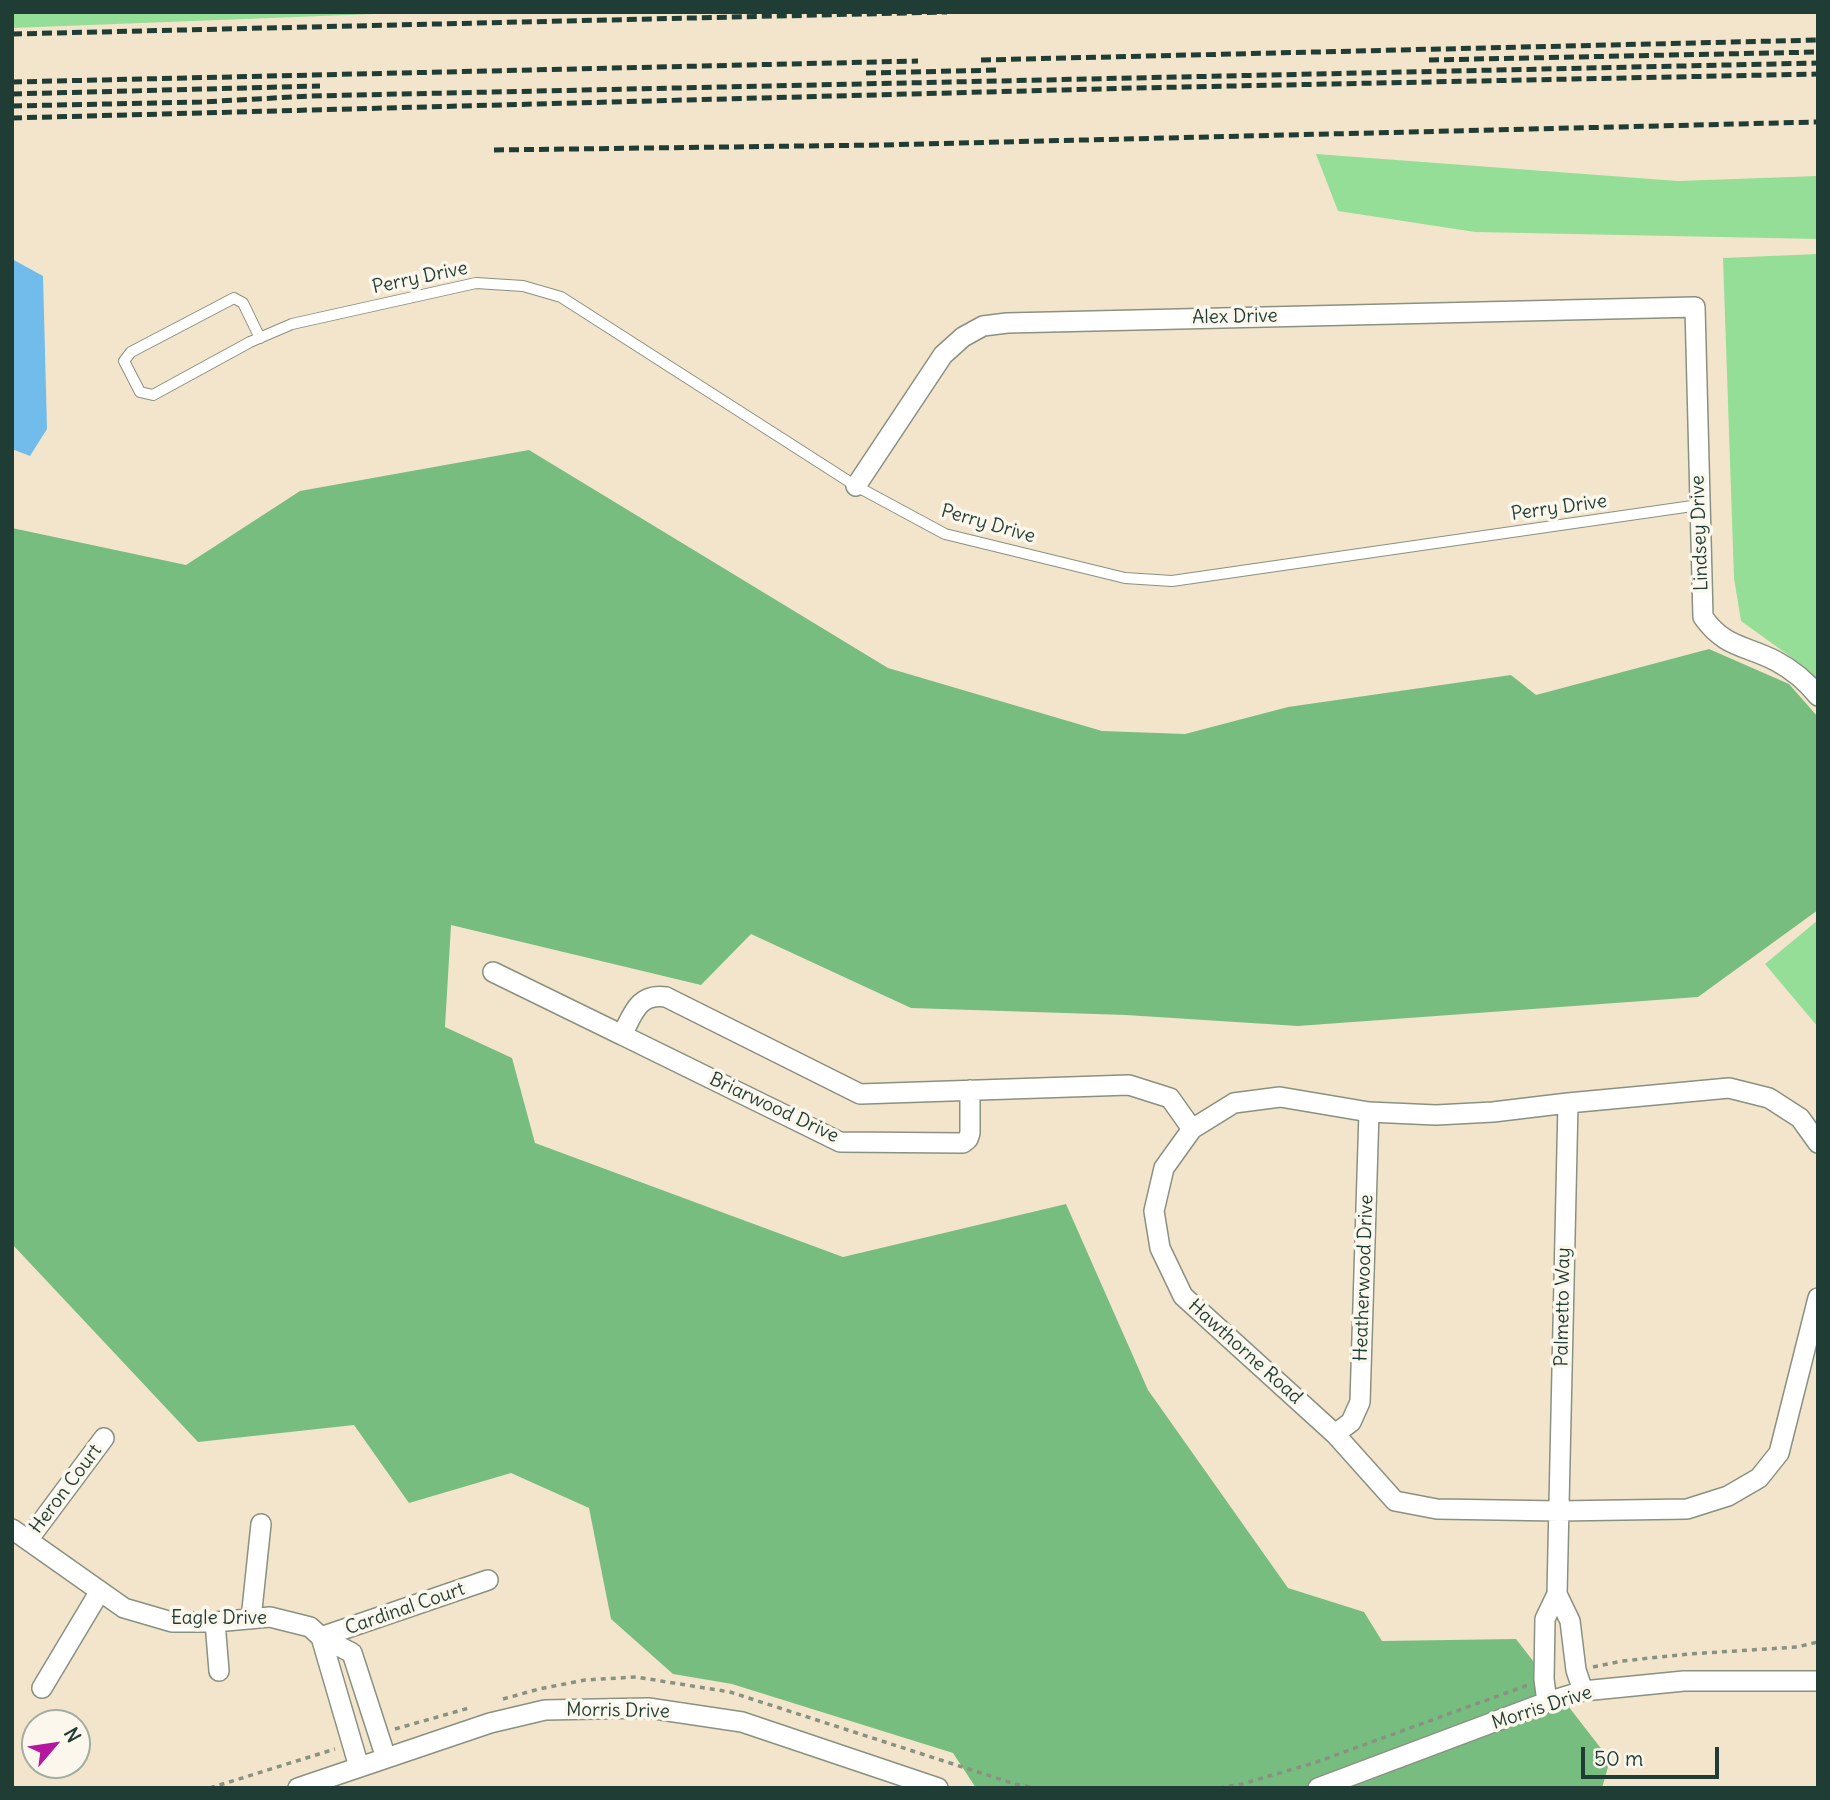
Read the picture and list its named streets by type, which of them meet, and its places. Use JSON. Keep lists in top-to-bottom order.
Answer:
{
  "streets": {
    "street": [
      "Alex Drive",
      "Lindsey Drive",
      "Briarwood Drive",
      "Heatherwood Drive",
      "Palmetto Way",
      "Hawthorne Road",
      "Heron Court",
      "Cardinal Court",
      "Eagle Drive",
      "Morris Drive"
    ],
    "lane": ["Perry Drive"]
  },
  "crossings": [
    ["Perry Drive", "Alex Drive"],
    ["Perry Drive", "Lindsey Drive"],
    ["Alex Drive", "Lindsey Drive"],
    ["Heatherwood Drive", "Hawthorne Road"],
    ["Palmetto Way", "Hawthorne Road"],
    ["Heron Court", "Eagle Drive"],
    ["Cardinal Court", "Eagle Drive"],
    ["Eagle Drive", "Morris Drive"]
  ],
  "scale_bar": "50 m",
  "north": "top right"
}
